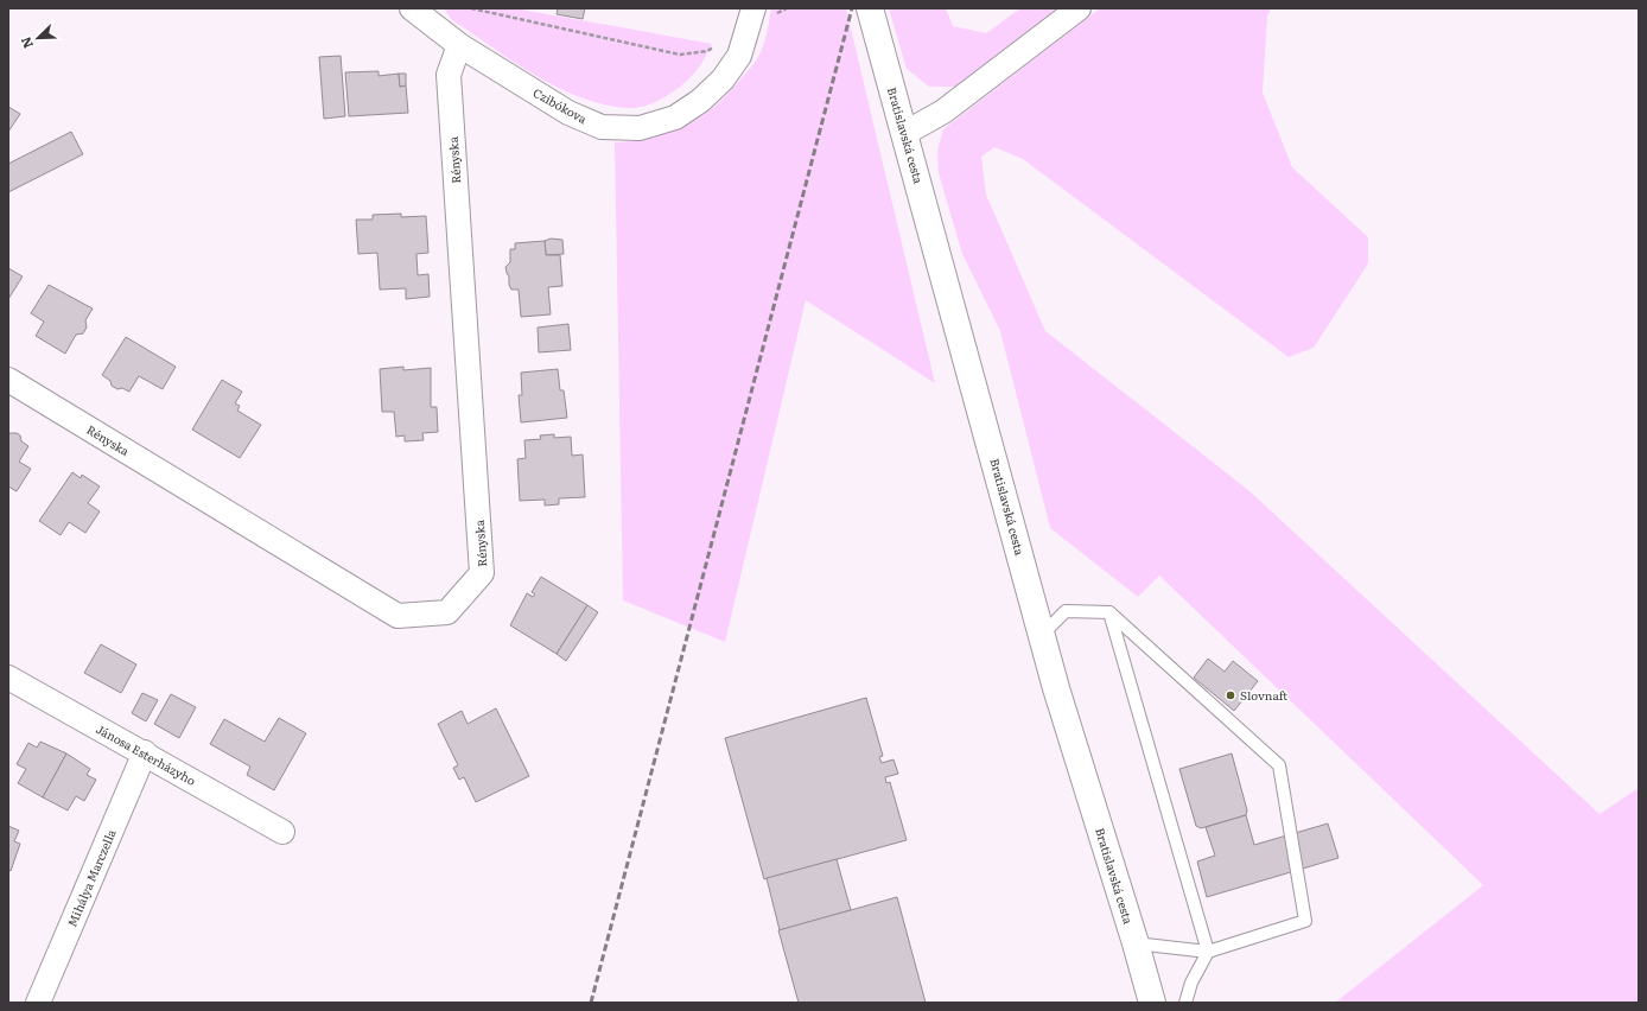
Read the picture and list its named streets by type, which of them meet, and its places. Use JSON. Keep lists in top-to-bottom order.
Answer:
{
  "streets": {
    "street": [
      "Czibókova",
      "Bratislavská cesta",
      "Rényska",
      "Jánosa Esterházyho",
      "Mihálya Marczella"
    ]
  },
  "crossings": [
    ["Czibókova", "Rényska"],
    ["Jánosa Esterházyho", "Mihálya Marczella"]
  ],
  "places": ["Slovnaft"],
  "north": "bottom left"
}
